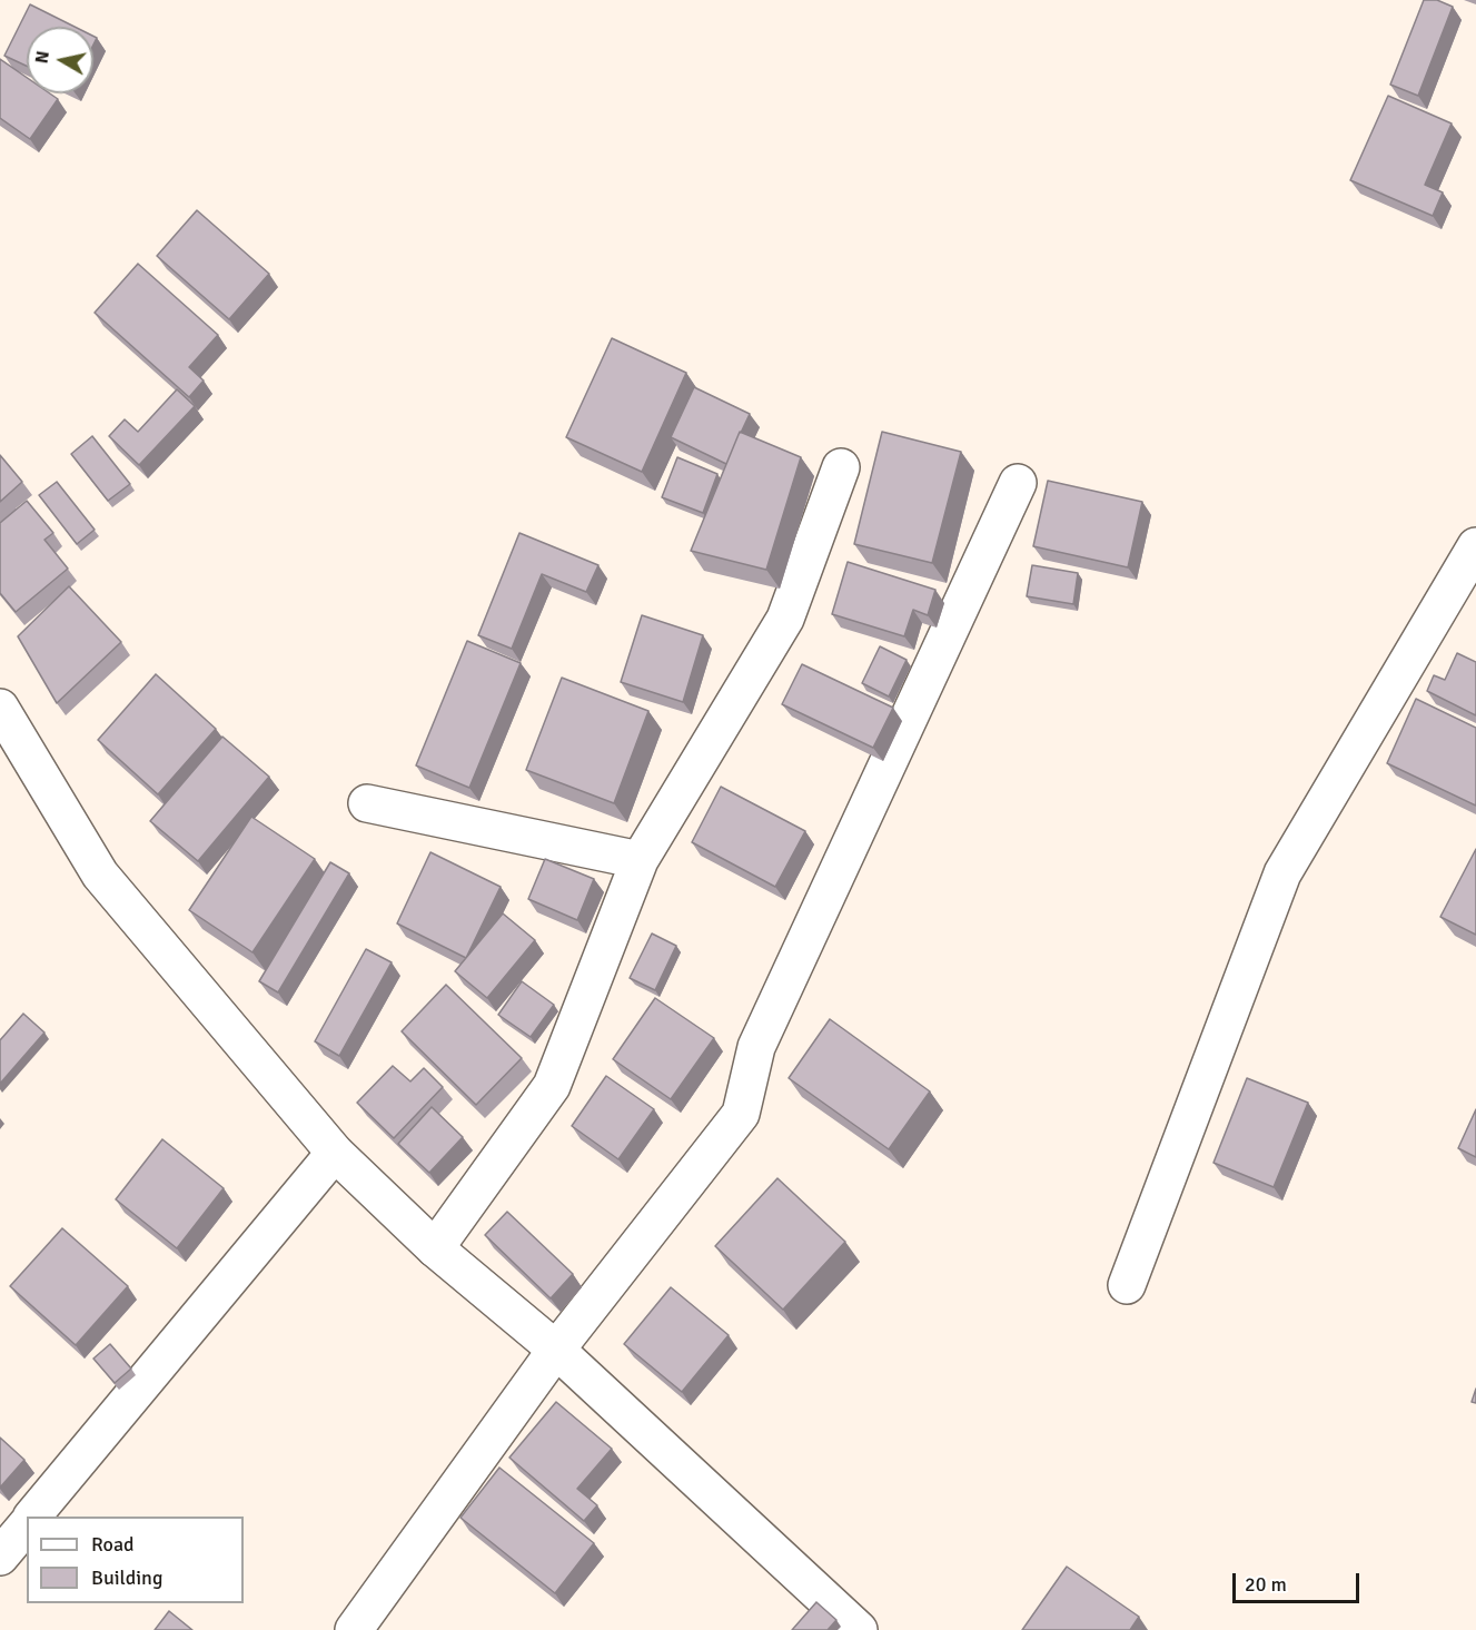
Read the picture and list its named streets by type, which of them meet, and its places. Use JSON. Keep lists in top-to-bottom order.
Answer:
{
  "legend": ["Road", "Building"],
  "scale_bar": "20 m",
  "north": "left"
}
